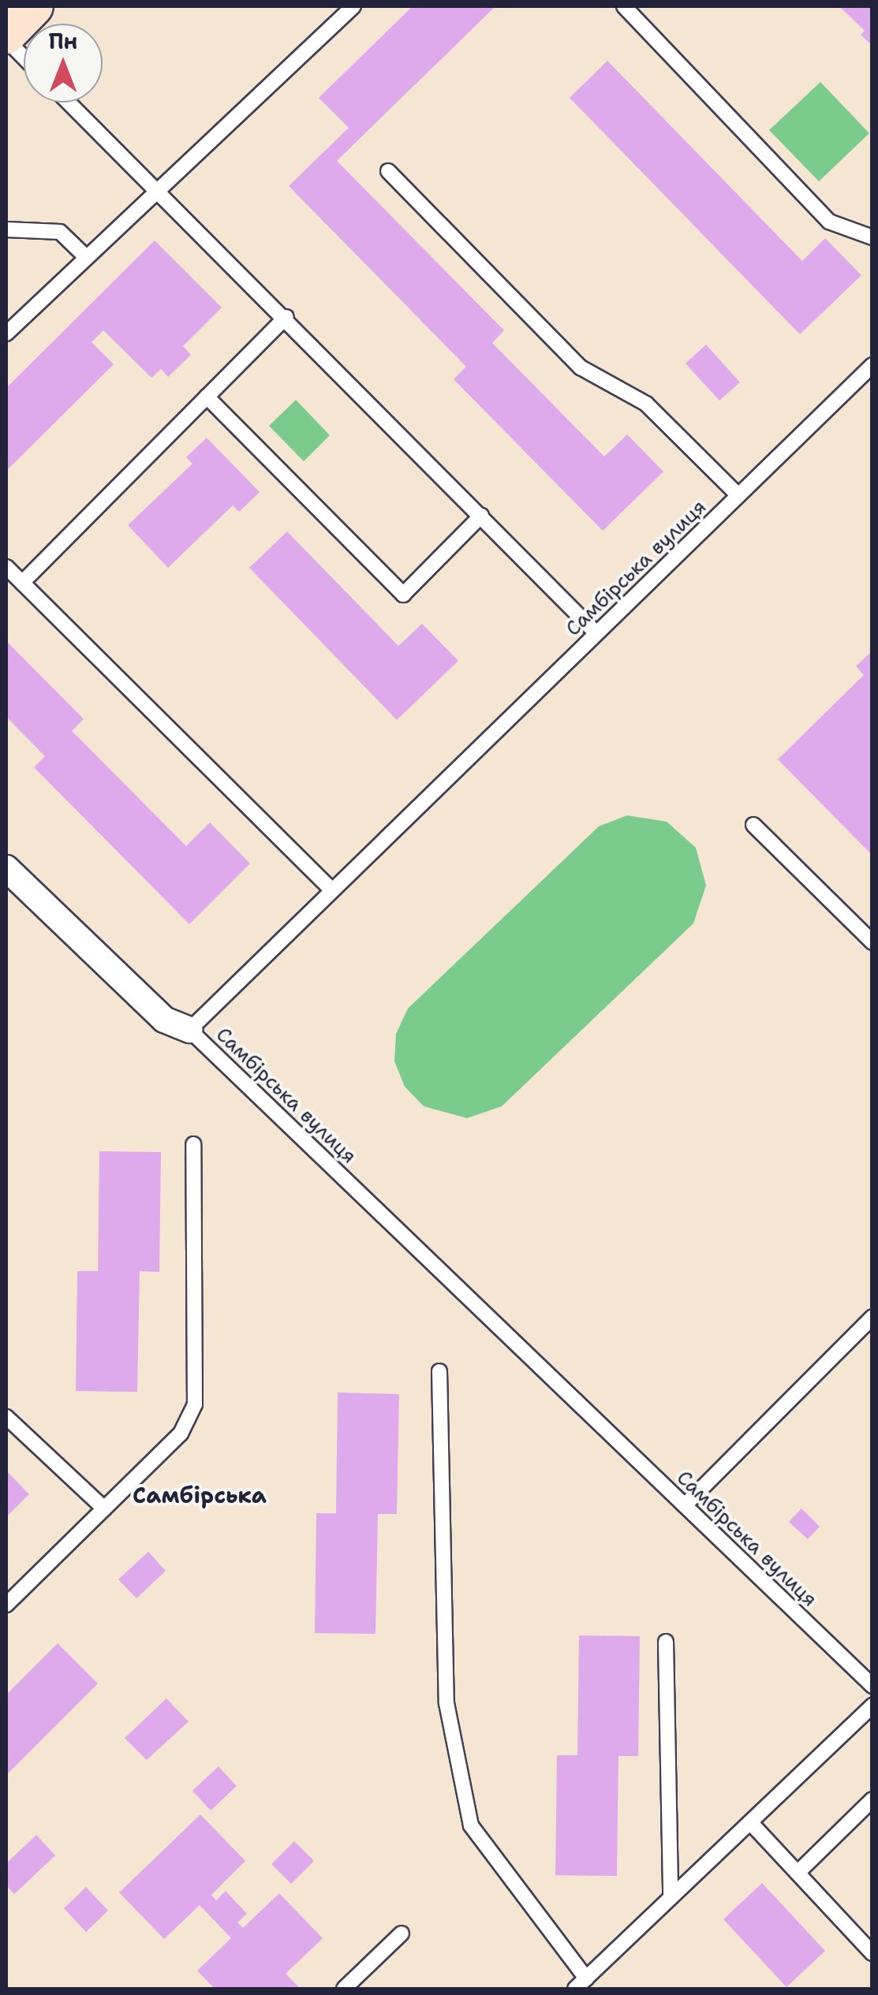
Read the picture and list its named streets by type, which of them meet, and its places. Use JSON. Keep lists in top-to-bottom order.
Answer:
{
  "streets": {
    "lane": ["Самбірська вулиця"]
  },
  "districts": ["Самбірська"],
  "north": "top"
}
